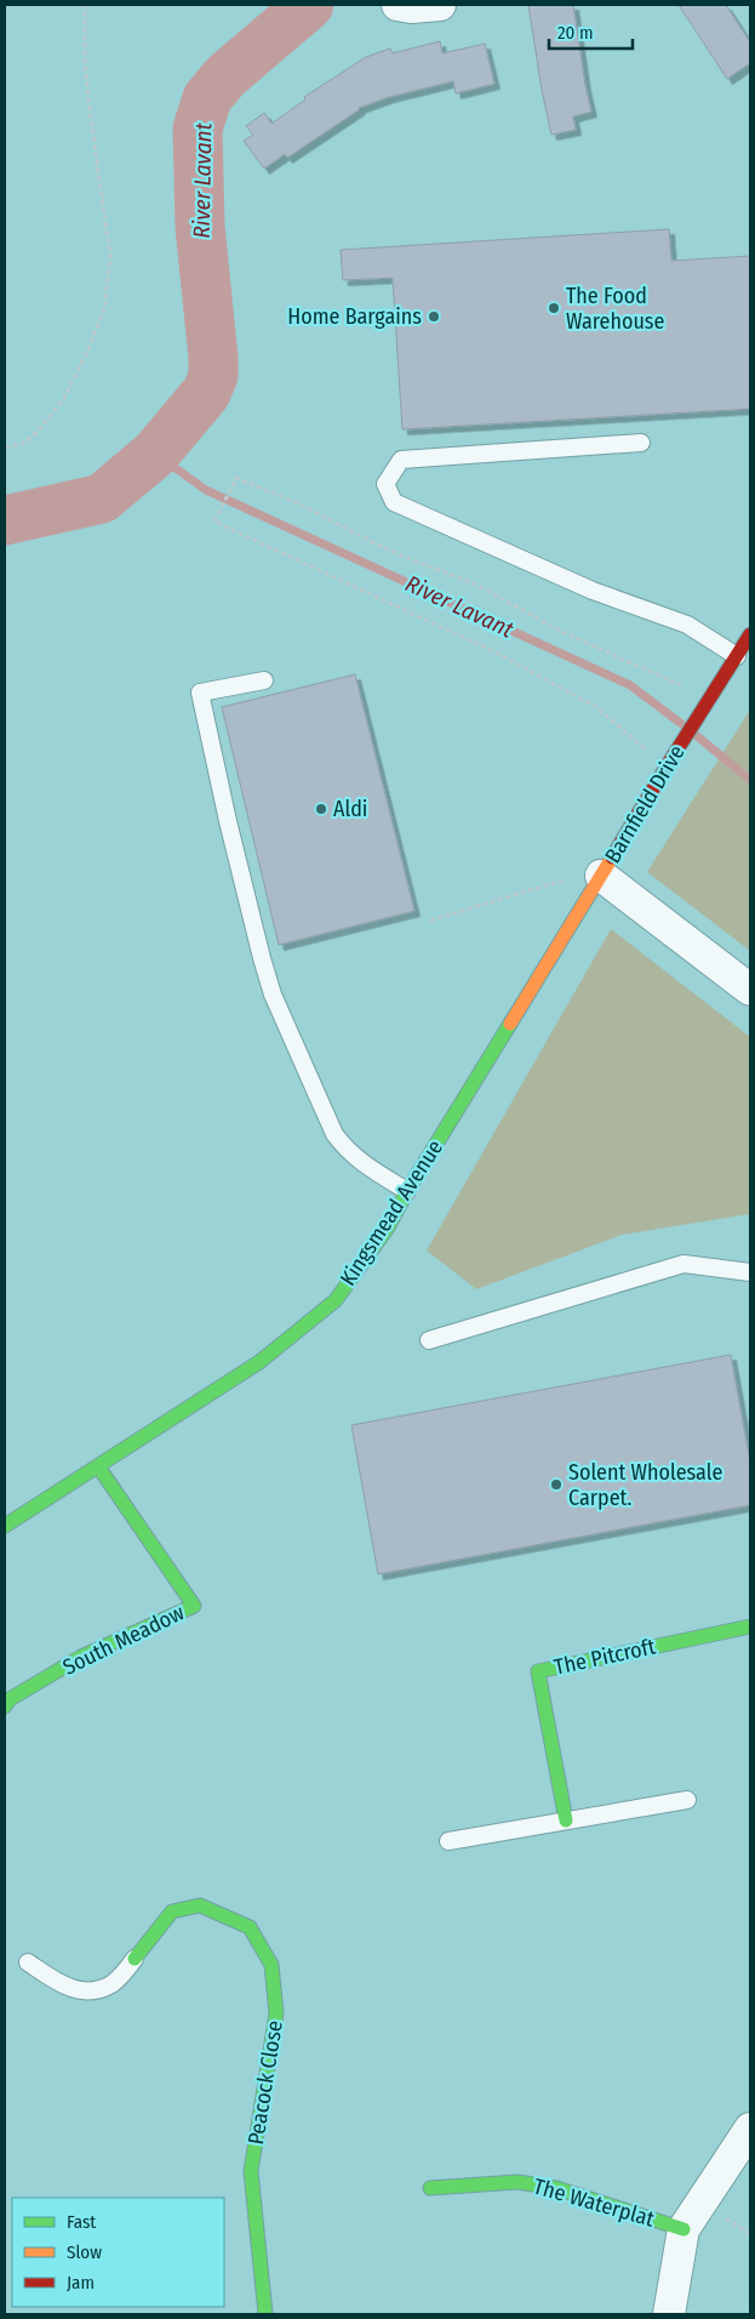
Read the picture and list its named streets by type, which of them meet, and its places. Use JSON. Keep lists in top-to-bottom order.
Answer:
{
  "streets": {
    "street": [
      "Barnfield Drive",
      "Kingsmead Avenue",
      "South Meadow",
      "The Pitcroft",
      "Peacock Close",
      "The Waterplat"
    ]
  },
  "crossings": [
    ["Barnfield Drive", "Kingsmead Avenue"],
    ["Kingsmead Avenue", "South Meadow"]
  ],
  "water": ["River Lavant"],
  "places": [
    "The Food Warehouse",
    "Home Bargains",
    "Aldi",
    "Solent Wholesale Carpet."
  ],
  "legend": ["Fast", "Slow", "Jam"],
  "scale_bar": "20 m"
}
